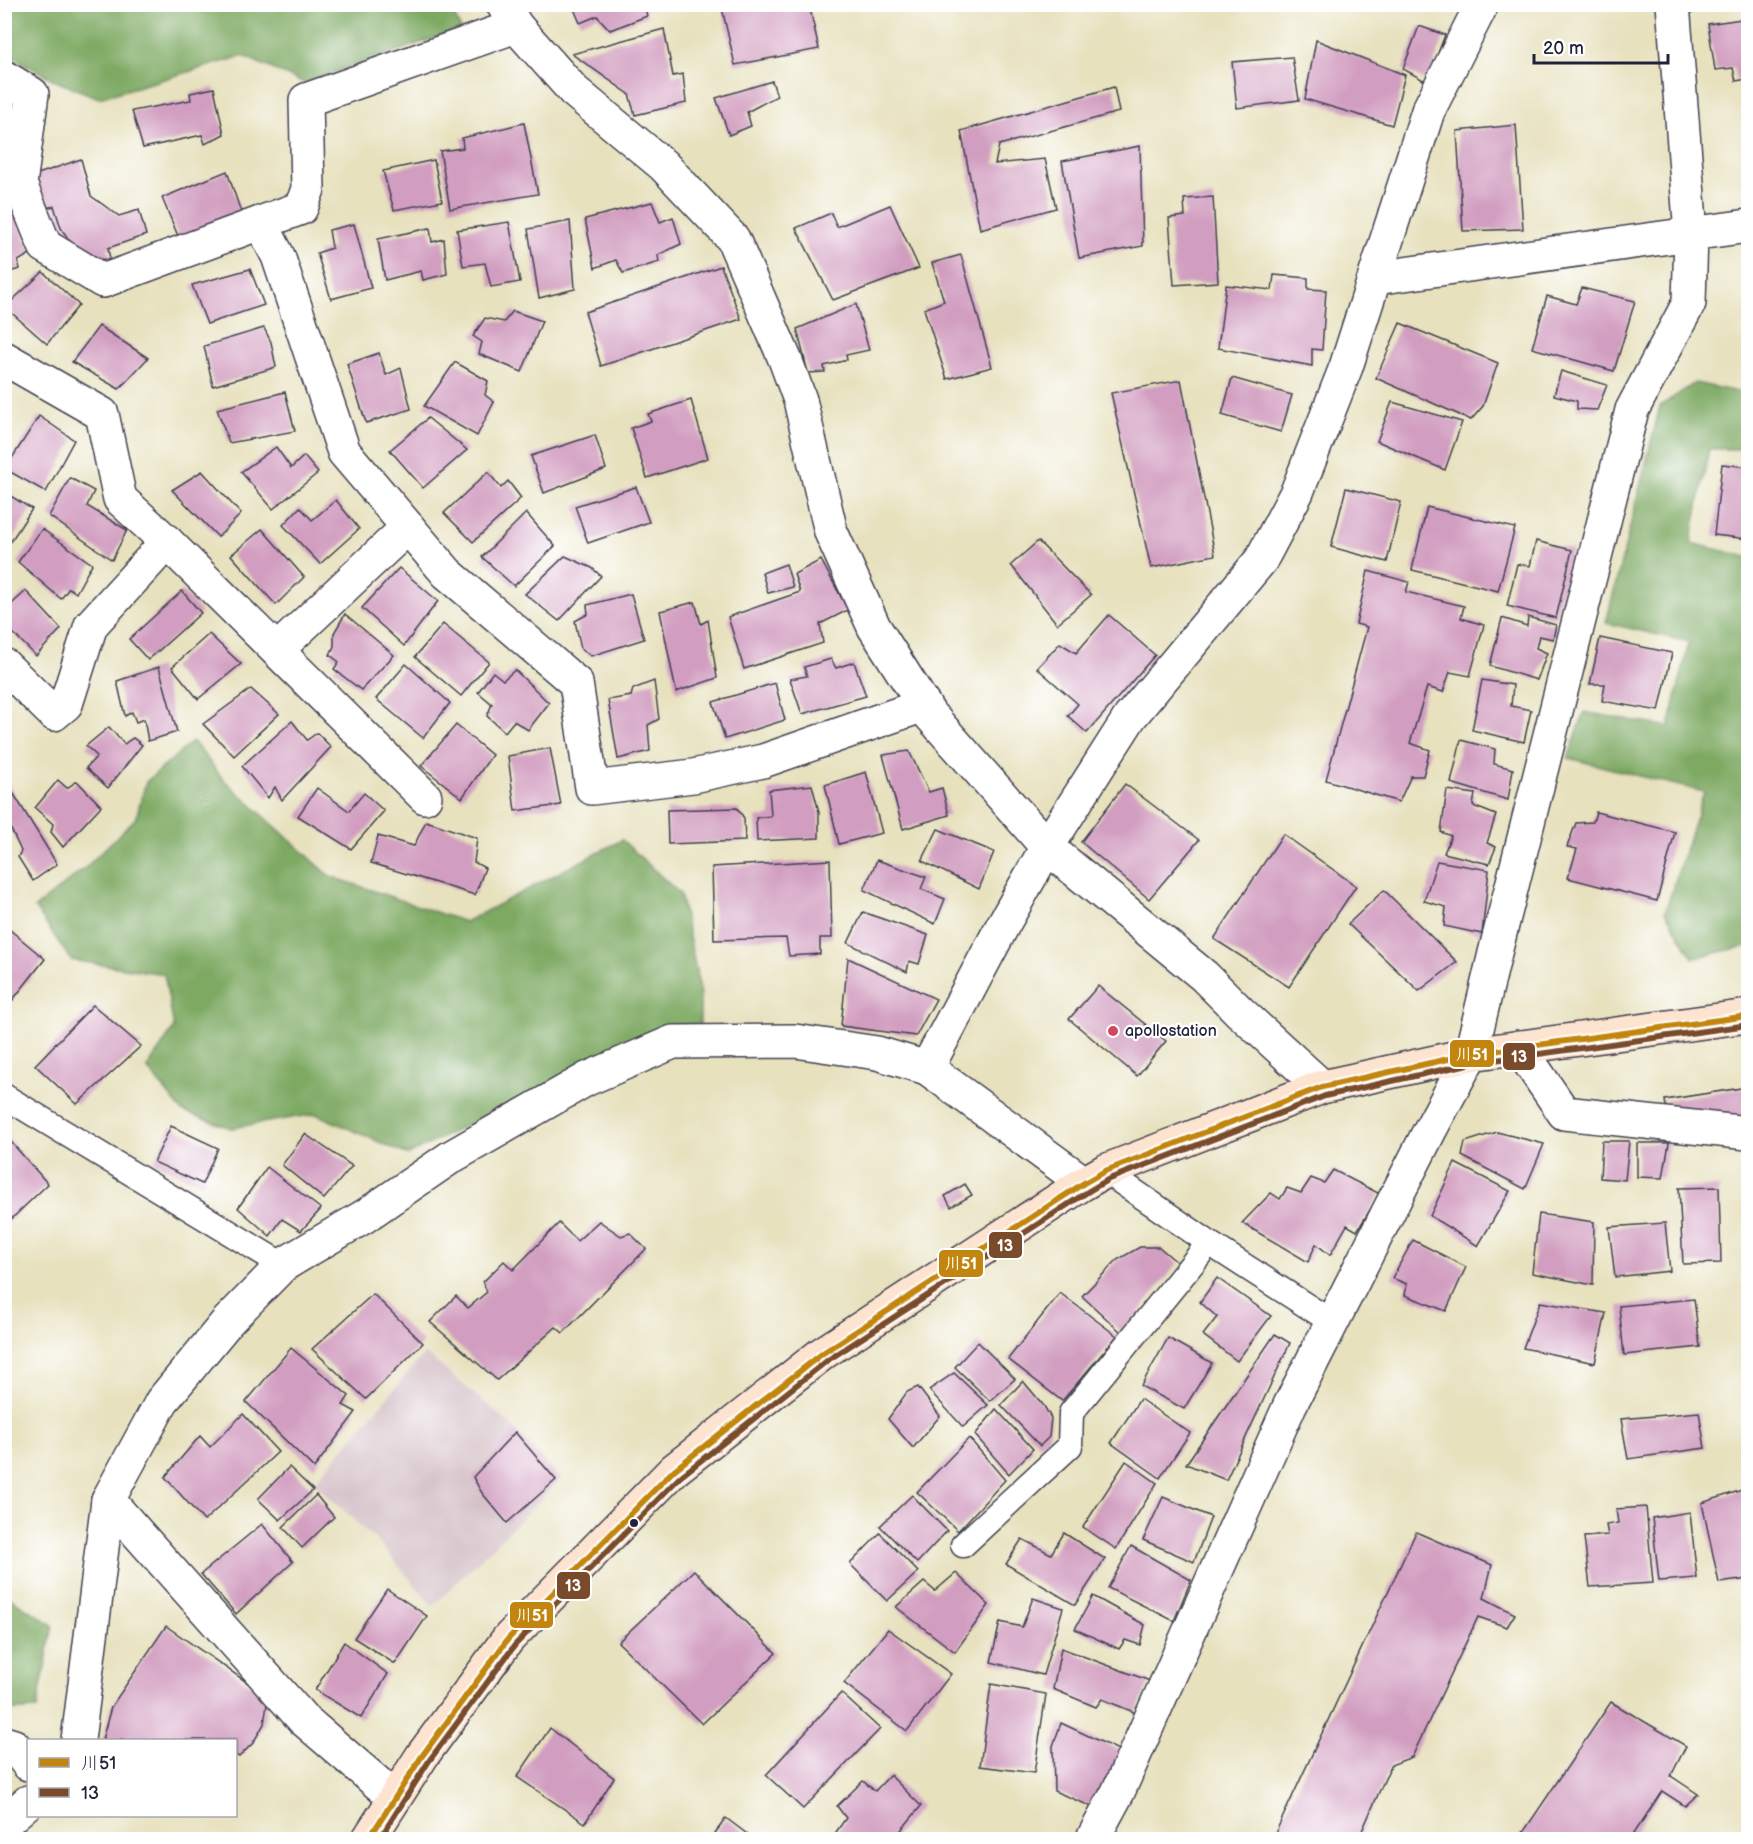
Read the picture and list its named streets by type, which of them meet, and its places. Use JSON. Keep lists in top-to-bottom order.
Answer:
{
  "places": ["apollostation"],
  "lines": ["transit line 川51", "transit line 13"],
  "legend": ["川51", "13"],
  "scale_bar": "20 m"
}
